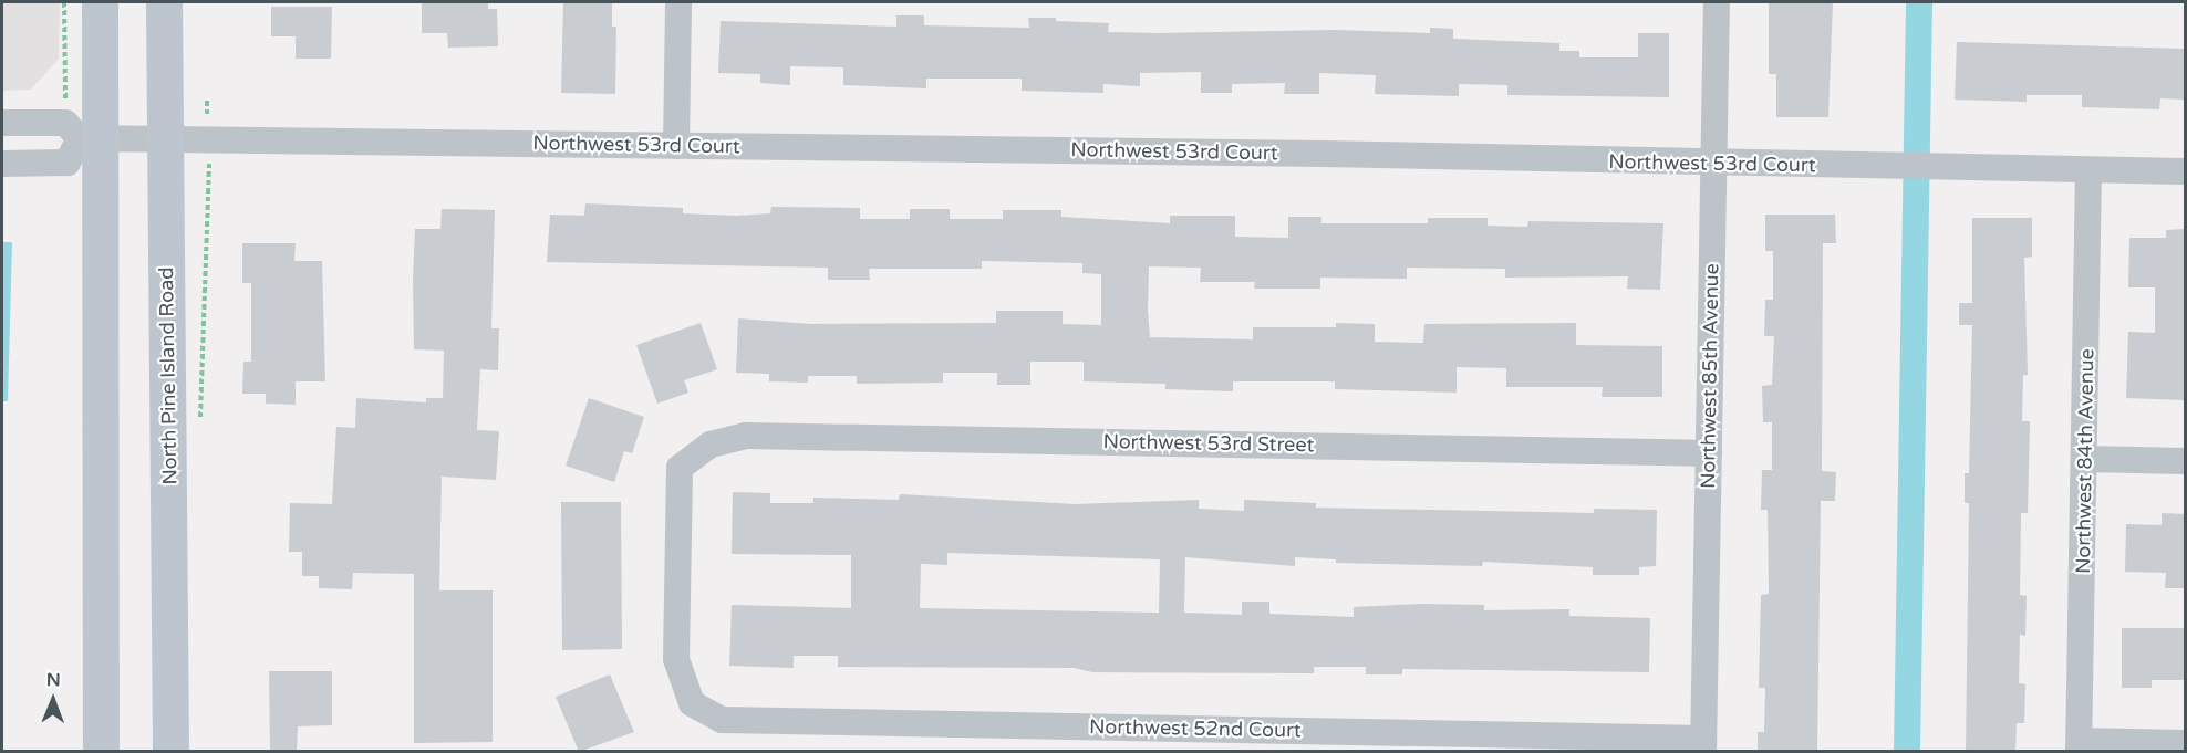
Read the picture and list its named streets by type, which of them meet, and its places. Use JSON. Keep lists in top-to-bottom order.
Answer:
{
  "streets": {
    "main road": ["North Pine Island Road"],
    "street": [
      "Northwest 53rd Court",
      "Northwest 85th Avenue",
      "Northwest 53rd Street",
      "Northwest 84th Avenue",
      "Northwest 52nd Court"
    ]
  },
  "crossings": [
    ["Northwest 53rd Court", "North Pine Island Road"],
    ["Northwest 53rd Court", "Northwest 85th Avenue"],
    ["Northwest 53rd Court", "Northwest 84th Avenue"],
    ["Northwest 85th Avenue", "Northwest 53rd Street"],
    ["Northwest 85th Avenue", "Northwest 52nd Court"],
    ["Northwest 53rd Street", "Northwest 52nd Court"]
  ],
  "north": "top"
}
